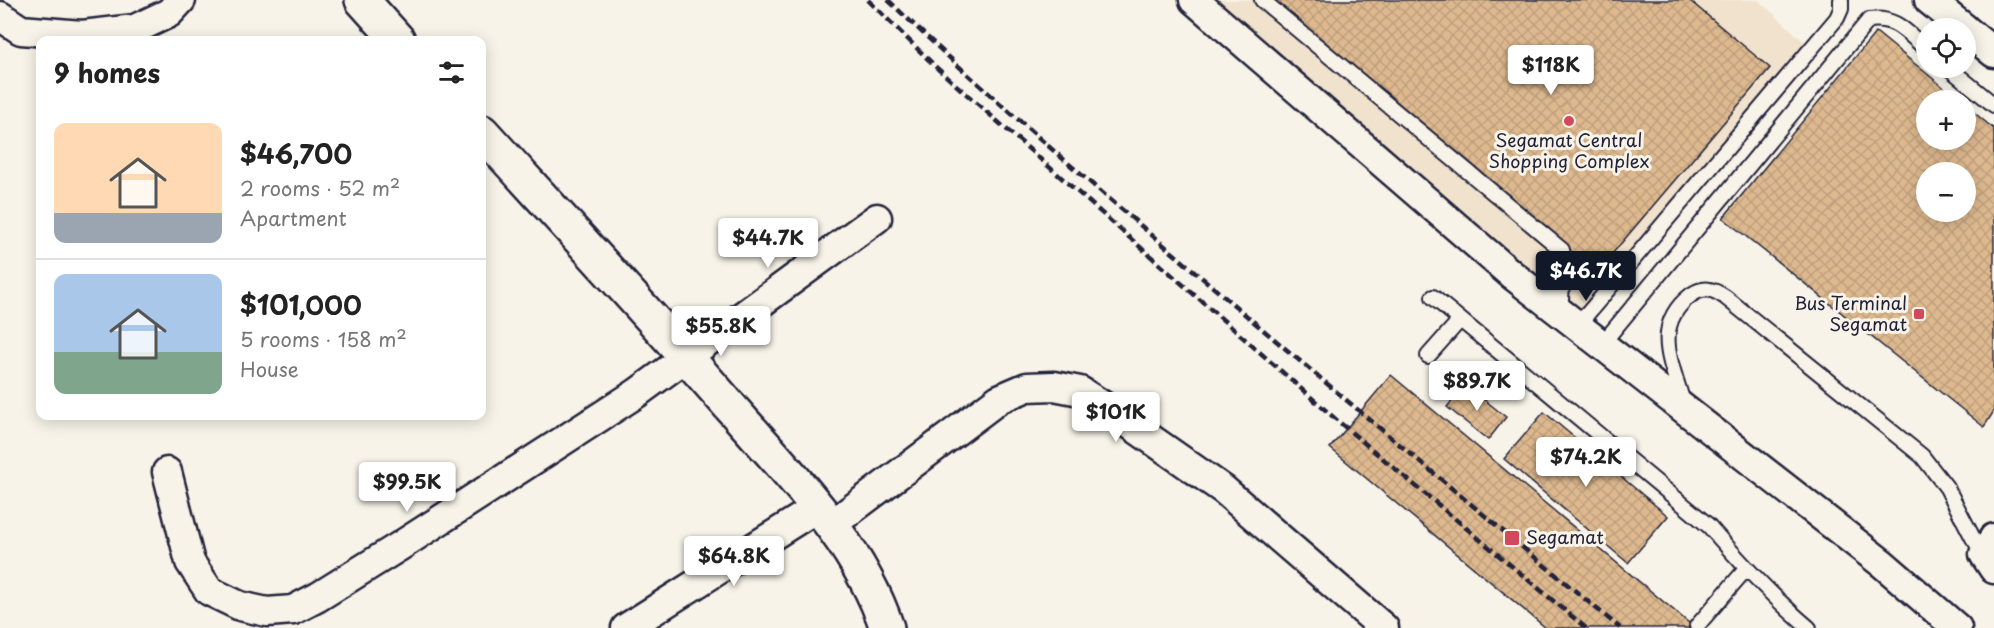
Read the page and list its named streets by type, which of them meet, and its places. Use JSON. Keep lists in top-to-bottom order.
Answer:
{
  "places": {
    "other": ["Segamat Central Shopping Complex"],
    "transit": ["Bus Terminal Segamat", "Segamat"]
  },
  "page": {
    "map_buttons": ["+", "−"],
    "heading": "9 homes",
    "price": [
      "$118K",
      "$44.7K",
      "$46.7K",
      "$55.8K",
      "$89.7K",
      "$101K",
      "$74.2K",
      "$99.5K",
      "$64.8K"
    ],
    "list": [
      {
        "name": "$46,700",
        "note": "2 rooms · 52 m² · Apartment"
      },
      {
        "name": "$101,000",
        "note": "5 rooms · 158 m² · House"
      }
    ]
  }
}
